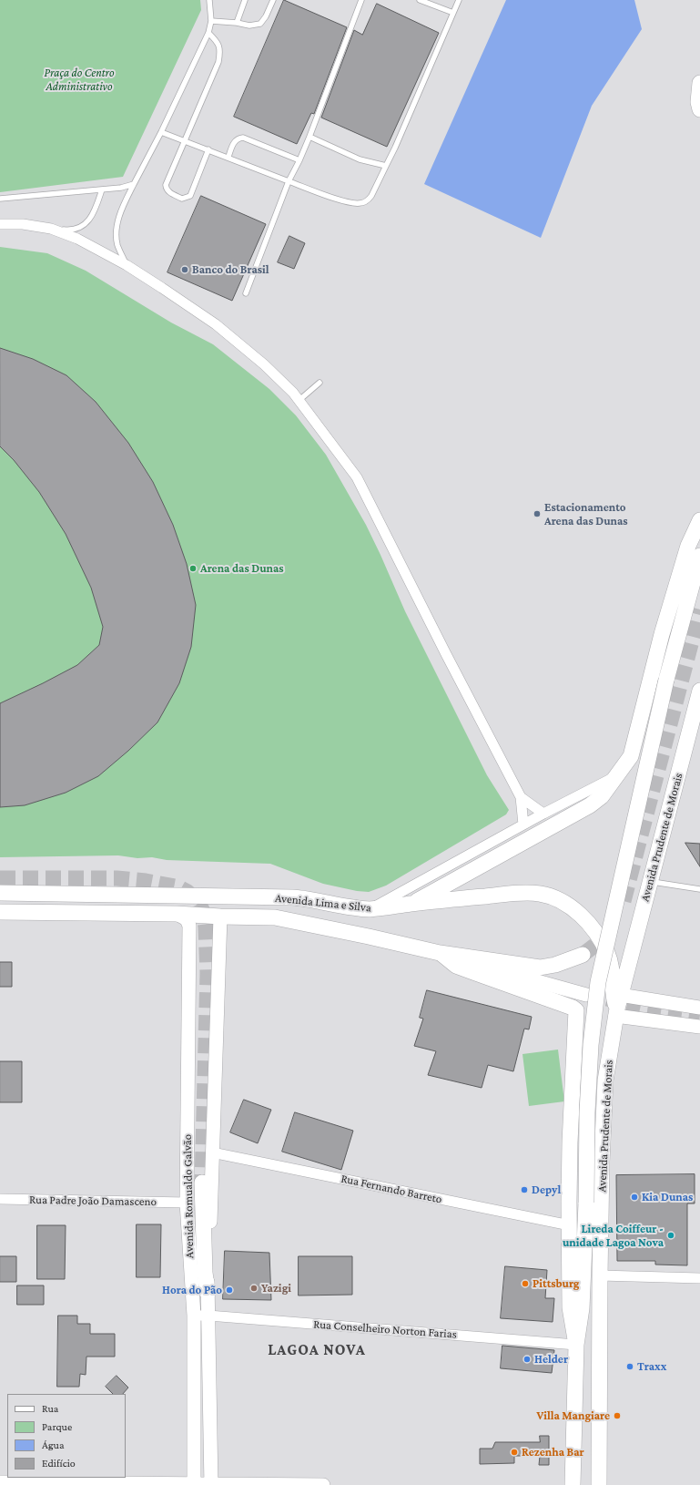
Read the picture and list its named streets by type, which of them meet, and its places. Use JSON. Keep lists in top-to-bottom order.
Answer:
{
  "streets": {
    "main road": ["Avenida Prudente de Morais", "Avenida Lima e Silva", "Avenida Romualdo Galvão"],
    "street": ["Rua Fernando Barreto", "Rua Padre João Damasceno", "Rua Conselheiro Norton Farias"]
  },
  "crossings": [
    ["Avenida Prudente de Morais", "Avenida Lima e Silva"],
    ["Avenida Lima e Silva", "Avenida Romualdo Galvão"],
    ["Rua Fernando Barreto", "Avenida Romualdo Galvão"],
    ["Avenida Romualdo Galvão", "Rua Padre João Damasceno"],
    ["Avenida Romualdo Galvão", "Rua Conselheiro Norton Farias"]
  ],
  "districts": ["LAGOA NOVA"],
  "parks": ["Praça do Centro Administrativo"],
  "places": [
    "Banco do Brasil",
    "Estacionamento Arena das Dunas",
    "Arena das Dunas",
    "Depyl",
    "Kia Dunas",
    "Lireda Coiffeur - unidade Lagoa Nova",
    "Pittsburg",
    "Yazigi",
    "Hora do Pão",
    "Helder",
    "Traxx",
    "Villa Mangiare",
    "Rezenha Bar"
  ],
  "legend": [
    "Rua",
    "Parque",
    "Água",
    "Edifício"
  ]
}
